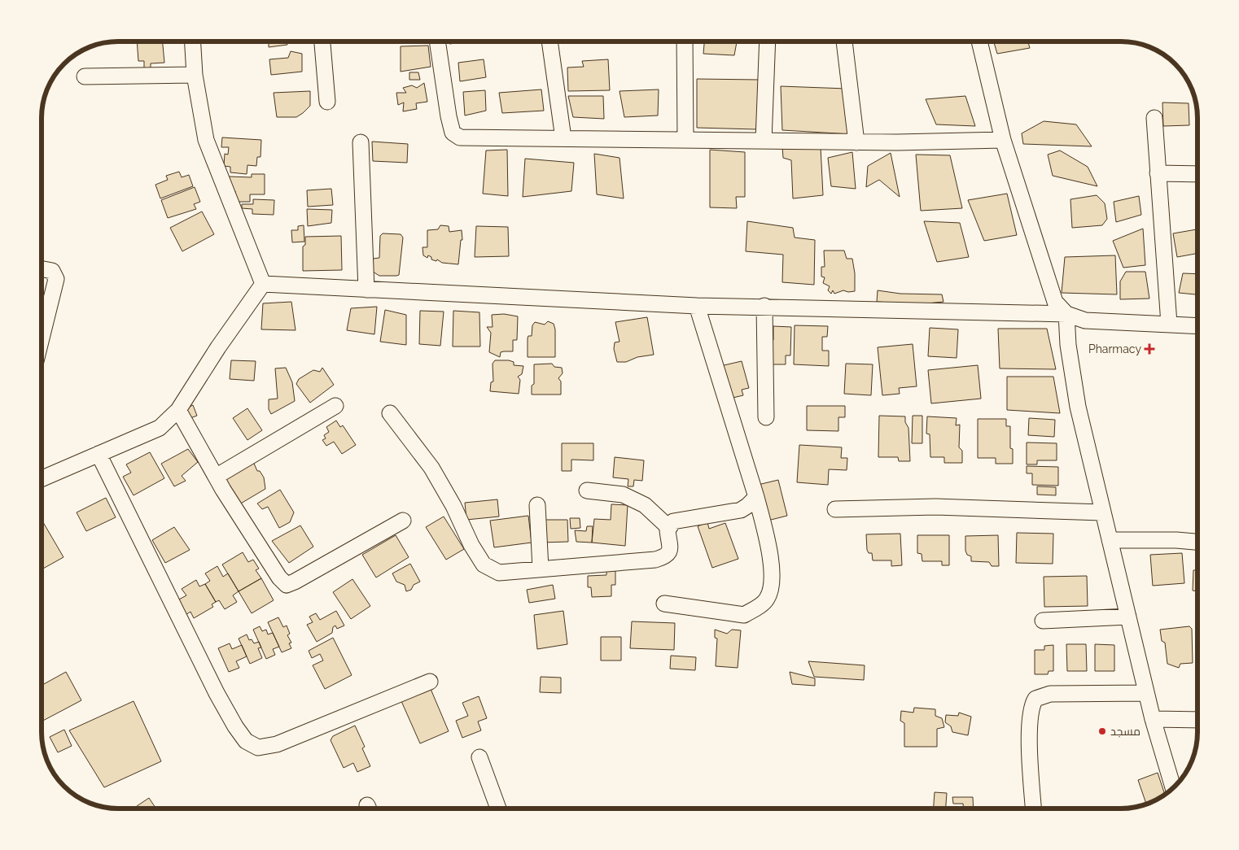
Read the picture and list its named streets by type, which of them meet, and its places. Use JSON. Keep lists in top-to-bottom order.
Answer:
{
  "places": {
    "health": ["Pharmacy"],
    "other": ["مسجد"]
  }
}
